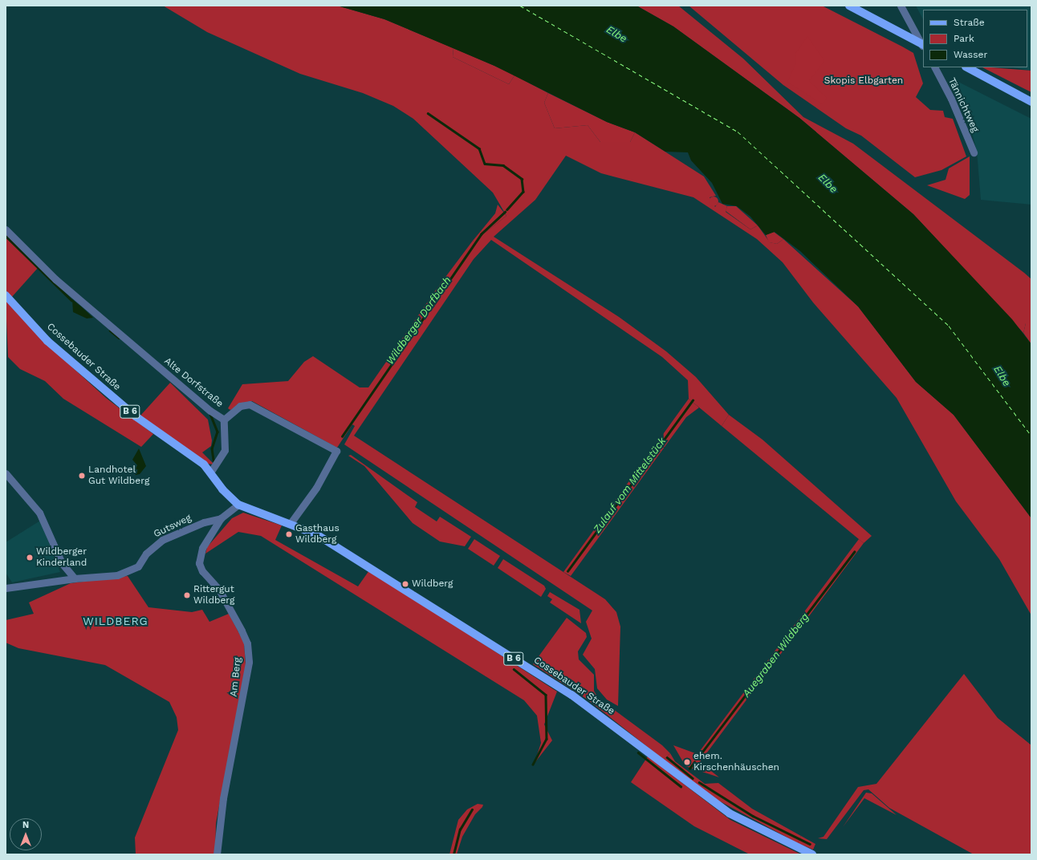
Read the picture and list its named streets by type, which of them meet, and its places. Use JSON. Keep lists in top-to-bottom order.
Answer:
{
  "streets": {
    "main road": ["Cossebauder Straße", "B 6"],
    "street": [
      "Tännichtweg",
      "Alte Dorfstraße",
      "Gutsweg",
      "Am Berg"
    ]
  },
  "crossings": [
    ["Cossebauder Straße", "Alte Dorfstraße"],
    ["Cossebauder Straße", "Gutsweg"],
    ["Gutsweg", "Am Berg"]
  ],
  "districts": ["WILDBERG"],
  "water": [
    "Elbe",
    "Wildberger Dorfbach",
    "Zulauf vom Mittelstück",
    "Auegraben Wildberg"
  ],
  "parks": ["Skopis Elbgarten"],
  "places": [
    "Landhotel Gut Wildberg",
    "Gasthaus Wildberg",
    "Wildberger Kinderland",
    "Wildberg",
    "Rittergut Wildberg",
    "ehem. Kirschenhäuschen"
  ],
  "legend": ["Straße", "Park", "Wasser"],
  "north": "top"
}
